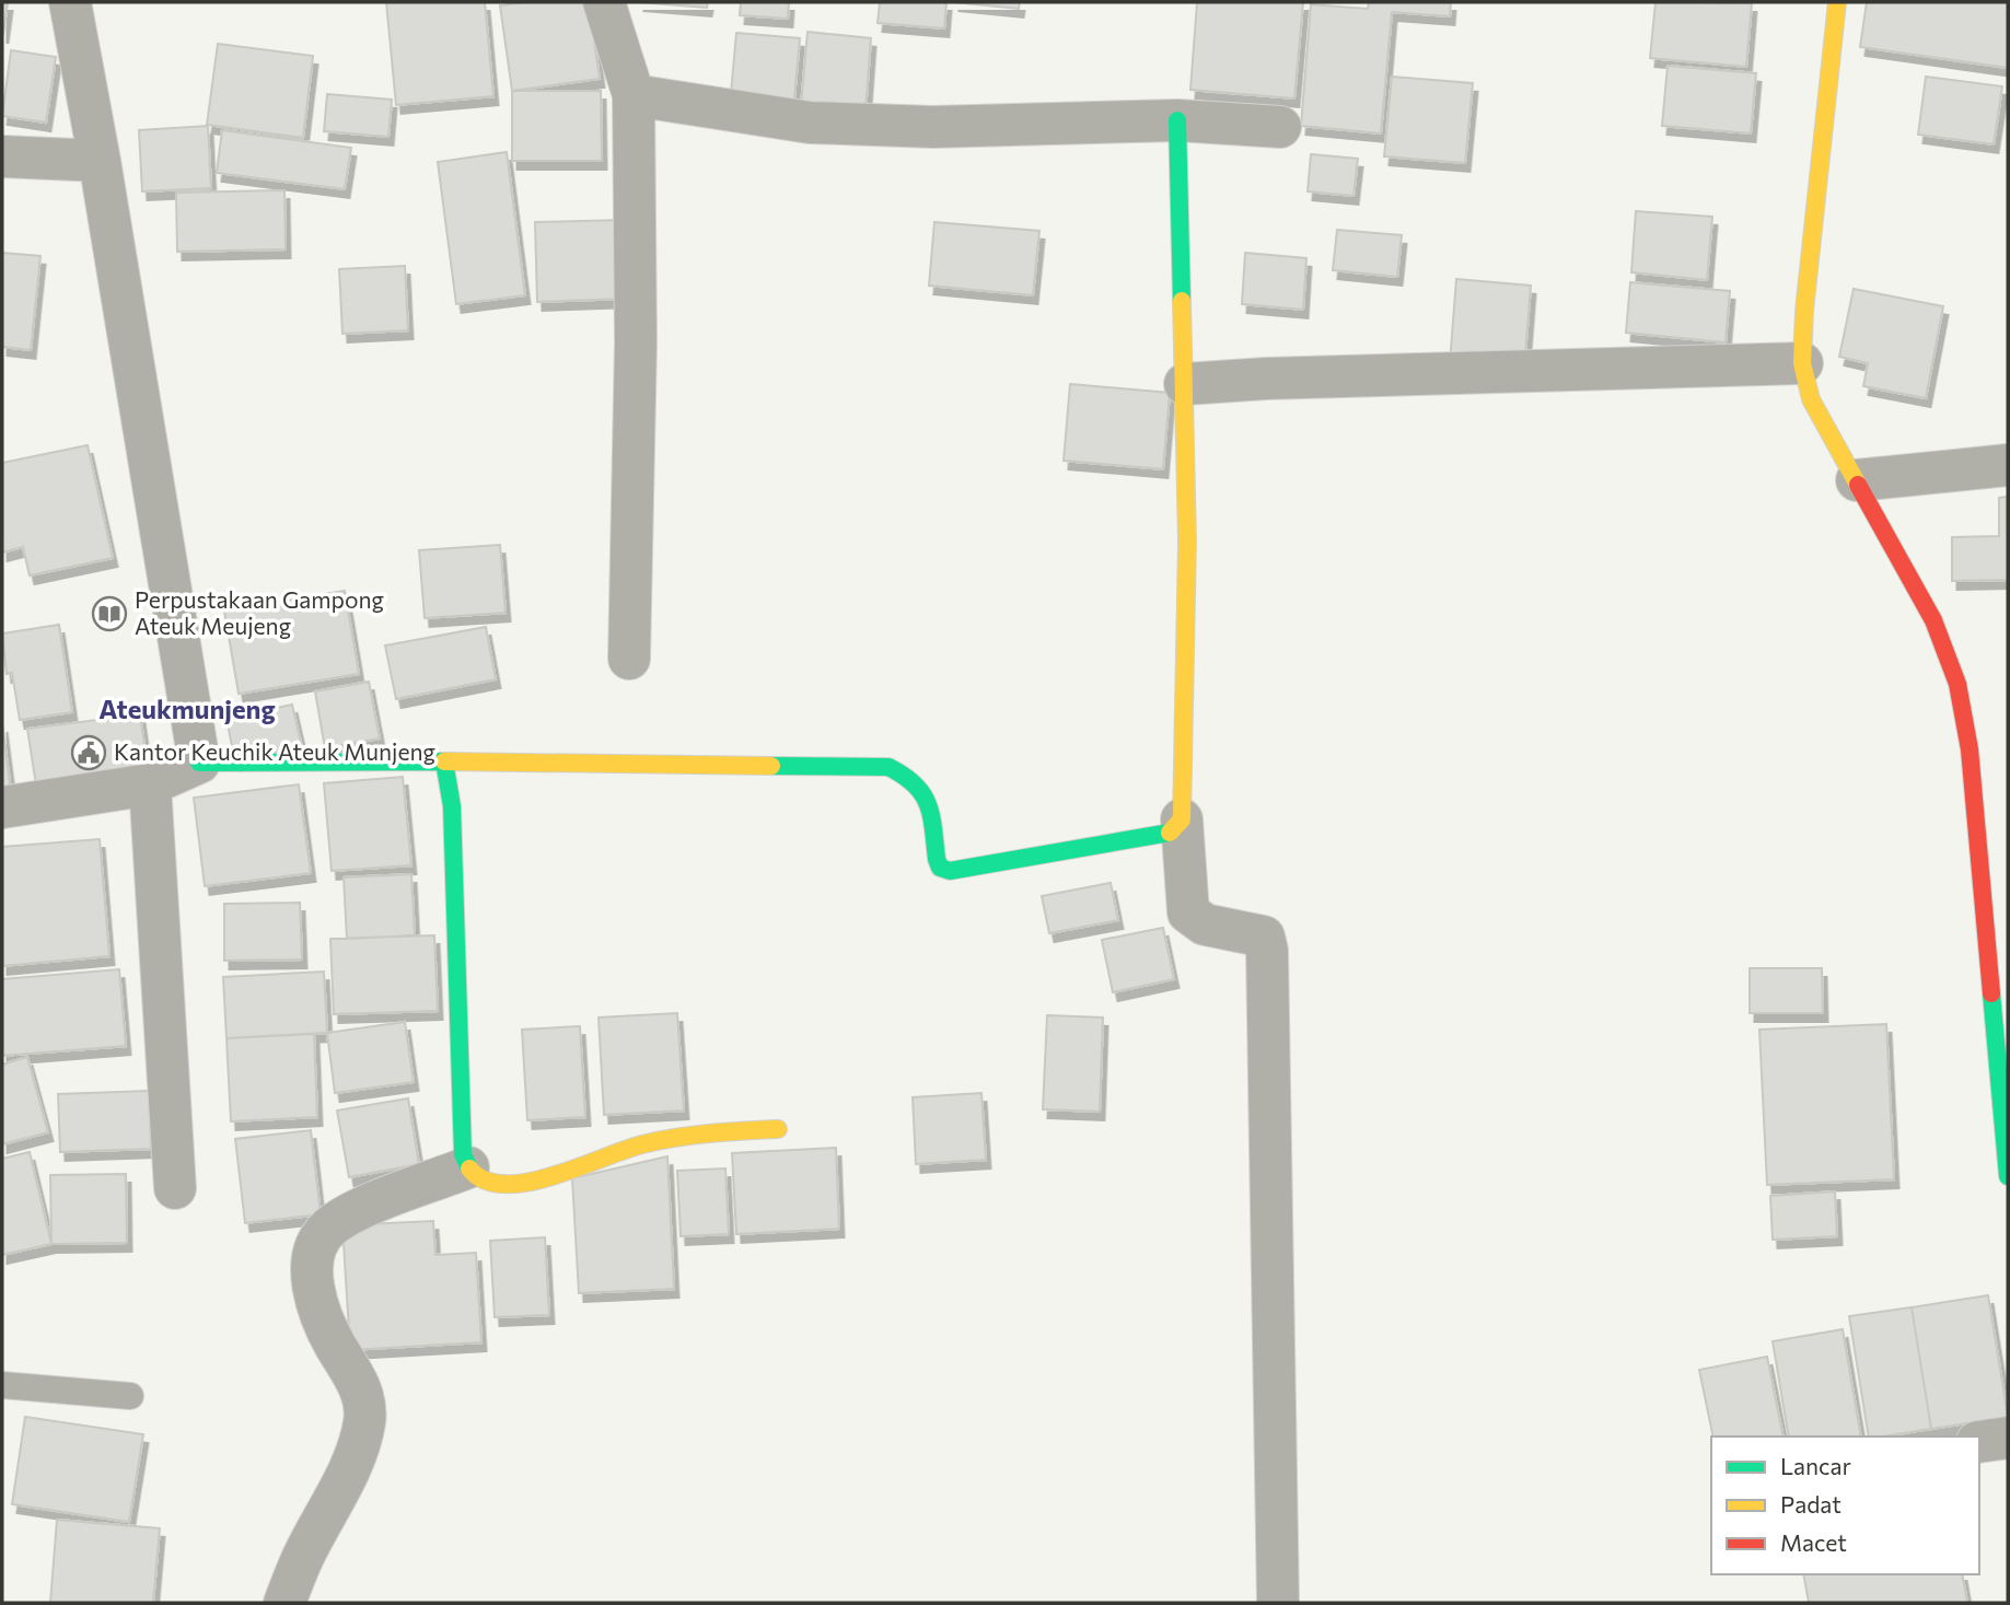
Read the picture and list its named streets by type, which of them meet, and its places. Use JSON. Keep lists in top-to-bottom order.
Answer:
{
  "districts": ["Ateukmunjeng"],
  "places": {
    "library": ["Perpustakaan Gampong Ateuk Meujeng"],
    "public building": ["Kantor Keuchik Ateuk Munjeng"]
  },
  "legend": ["Lancar", "Padat", "Macet"]
}
